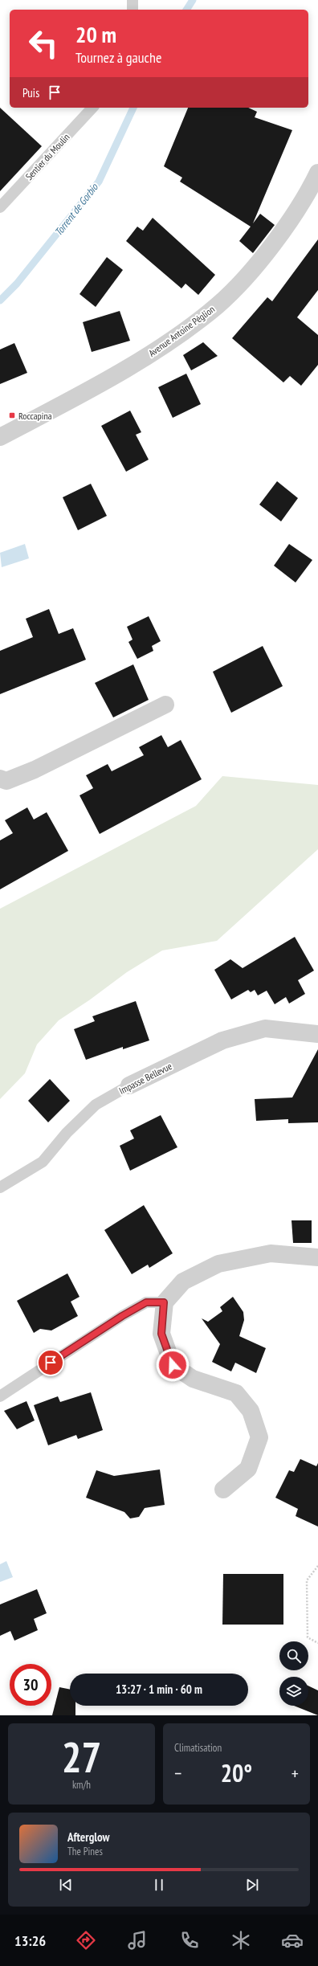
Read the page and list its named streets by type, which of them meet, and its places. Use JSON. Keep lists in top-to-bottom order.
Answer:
{
  "streets": {
    "street": ["Avenue Antoine Péglion", "Impasse Bellevue"],
    "lane": ["Sentier du Moulin"]
  },
  "water": ["Torrent de Gorbio"],
  "places": {
    "transit": ["Roccapina"]
  },
  "page": {
    "turn": ["20 m", "Tournez à gauche"],
    "then": "Puis",
    "limit": "30",
    "trip": "13:27 · 1 min · 60 m",
    "tile": [
      ["27", "km/h"],
      "Climatisation"
    ],
    "heat": ["−", "20°", "+"],
    "song": ["Afterglow", "The Pines"],
    "tabs": "13:26"
  }
}
